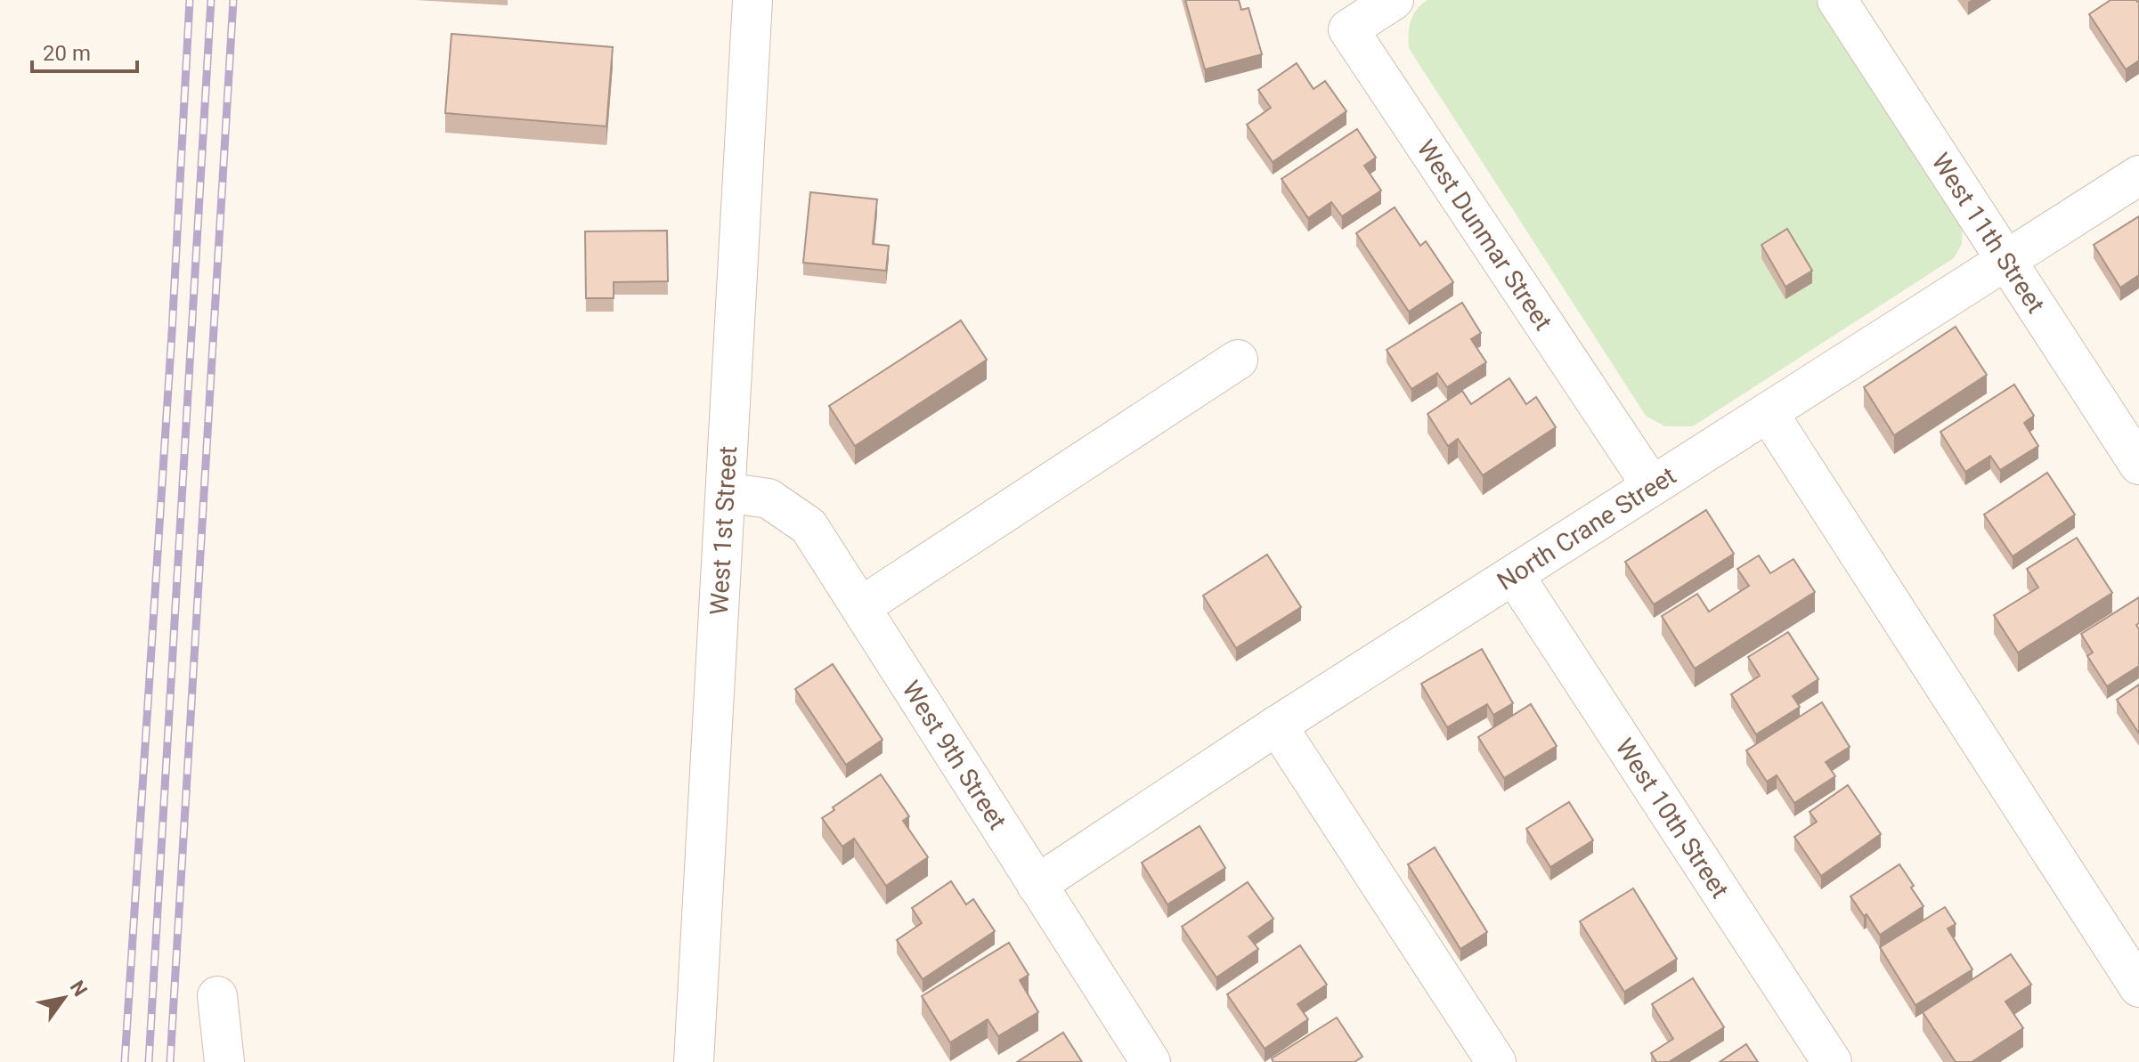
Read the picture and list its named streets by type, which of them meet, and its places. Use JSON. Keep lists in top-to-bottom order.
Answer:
{
  "streets": {
    "street": [
      "West 11th Street",
      "West Dunmar Street",
      "North Crane Street",
      "West 1st Street",
      "West 9th Street",
      "West 10th Street"
    ]
  },
  "crossings": [
    ["West 11th Street", "North Crane Street"],
    ["West Dunmar Street", "North Crane Street"],
    ["North Crane Street", "West 9th Street"],
    ["North Crane Street", "West 10th Street"],
    ["West 1st Street", "West 9th Street"]
  ],
  "scale_bar": "20 m",
  "north": "top right"
}
